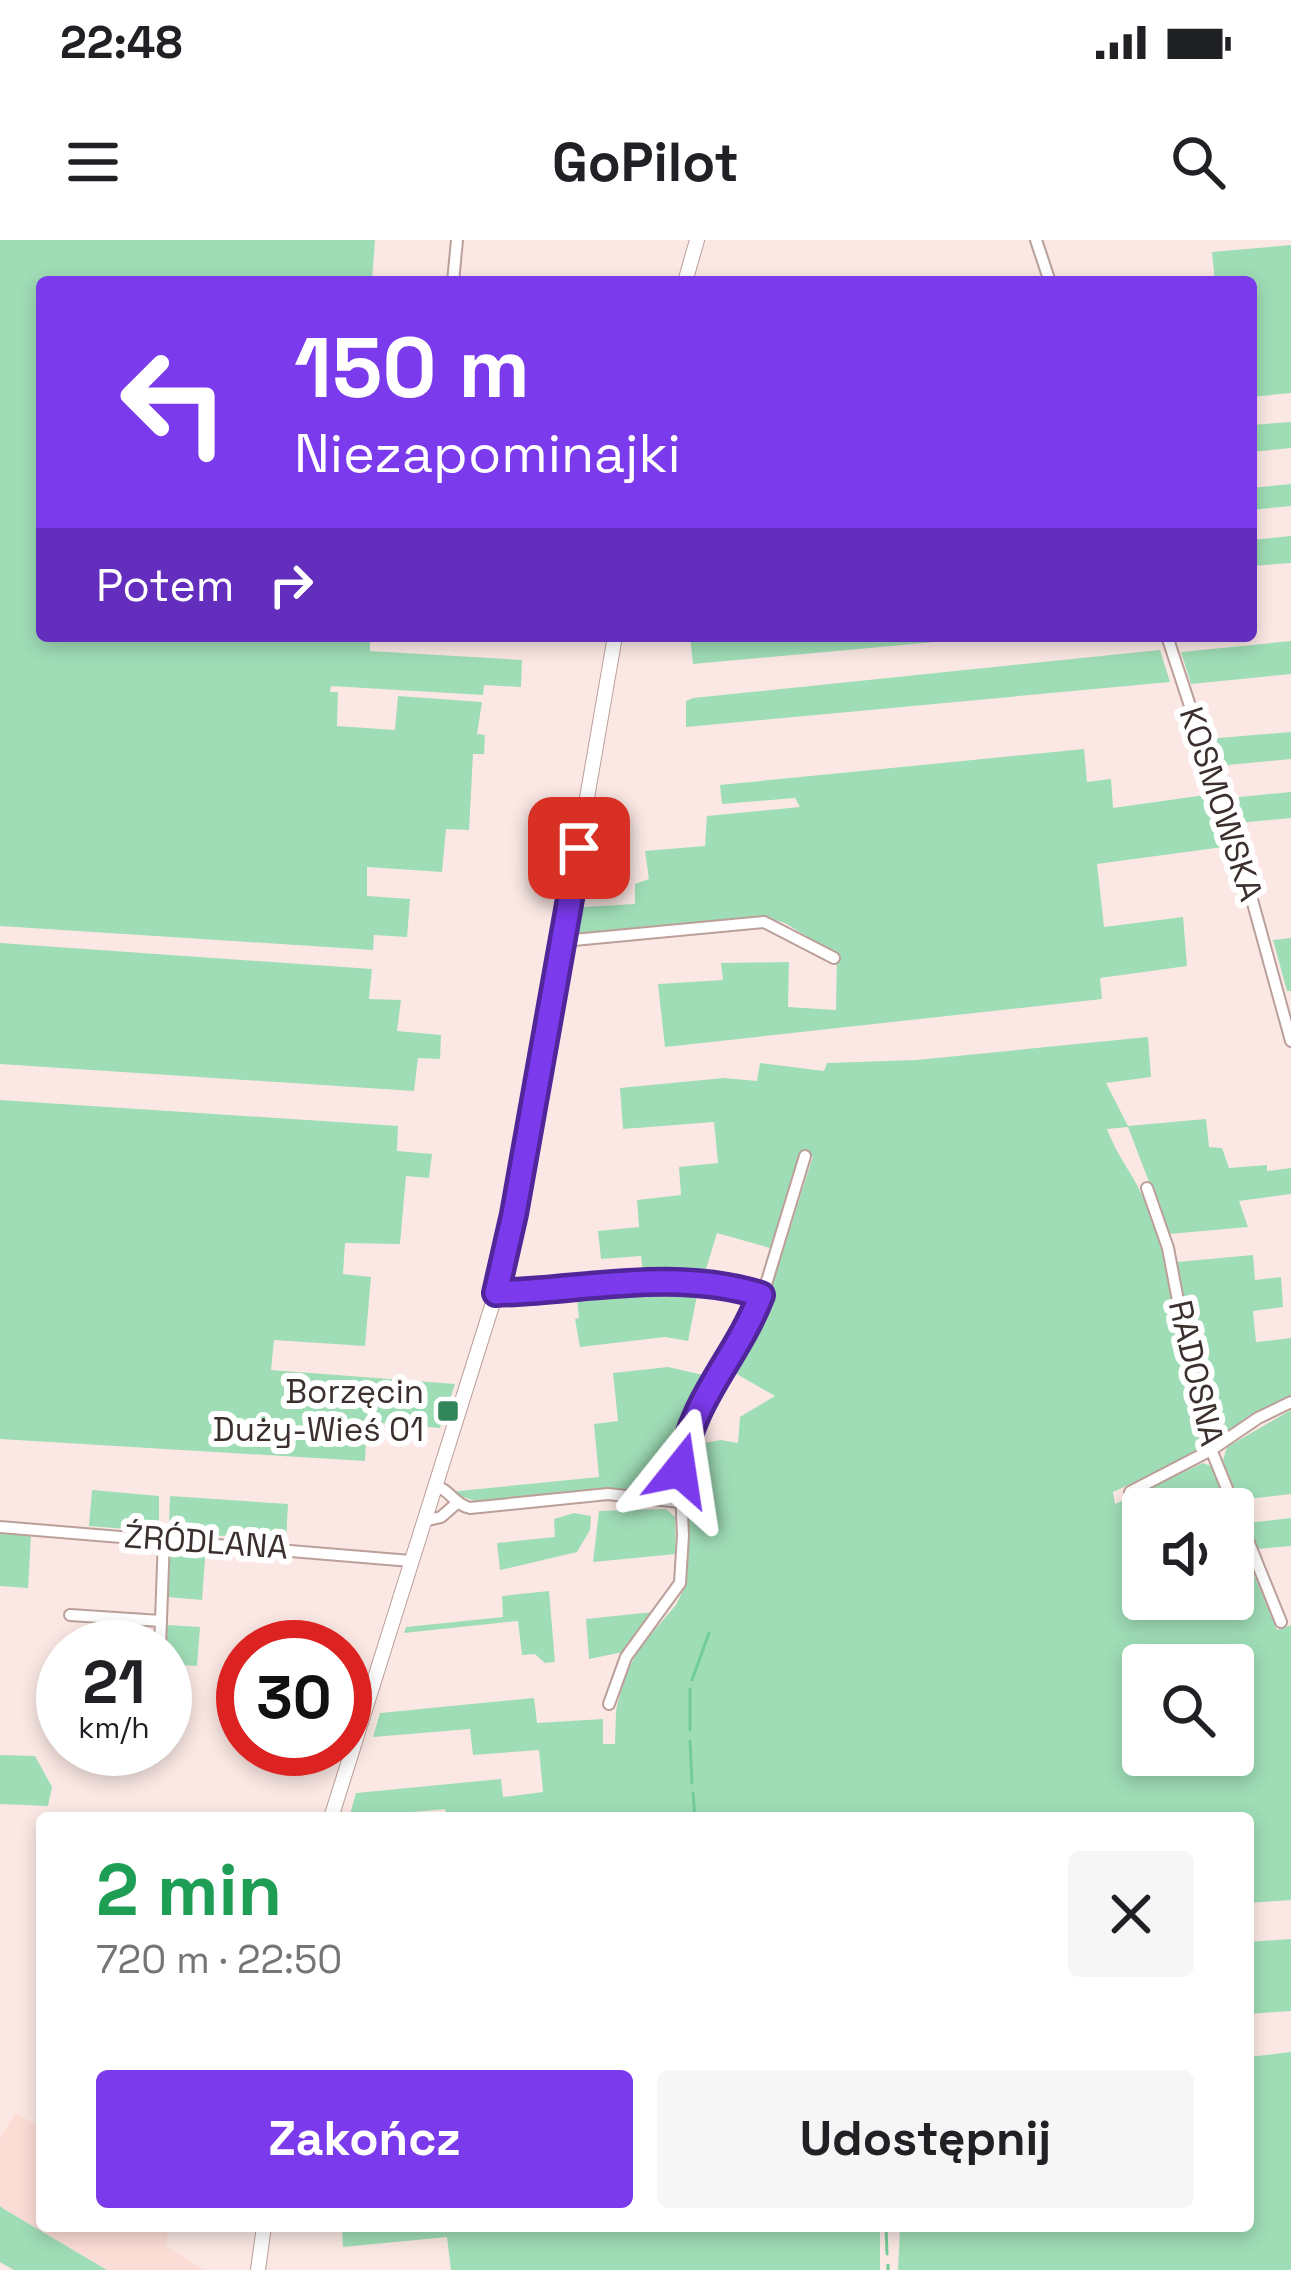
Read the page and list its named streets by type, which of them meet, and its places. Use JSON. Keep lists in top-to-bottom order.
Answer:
{
  "streets": {
    "street": ["KOSMOWSKA", "RADOSNA", "ŹRÓDLANA"]
  },
  "places": {
    "transit": ["Borzęcin Duży-Wieś 01"]
  },
  "page": {
    "status": "22:48",
    "header": "GoPilot",
    "turn": ["150 m", "Niezapominajki"],
    "then": "Potem",
    "speed": "21 km/h",
    "limit": "30",
    "heading": ["2 min", "720 m · 22:50"],
    "buttons": ["Zakończ", "Udostępnij"]
  }
}
